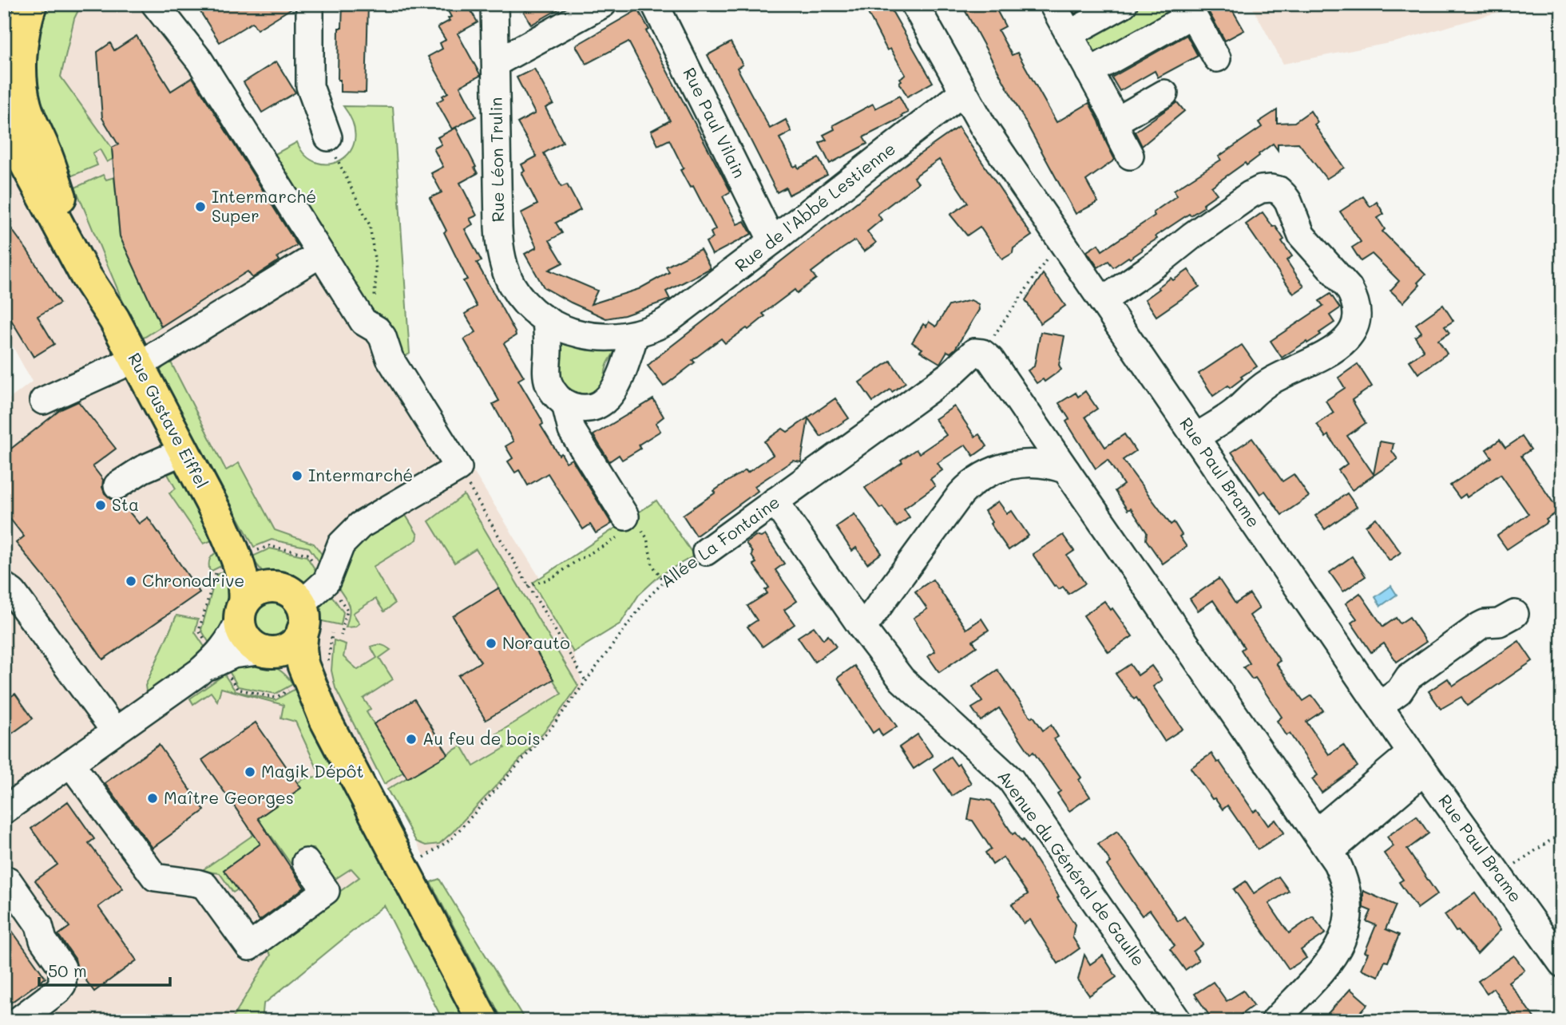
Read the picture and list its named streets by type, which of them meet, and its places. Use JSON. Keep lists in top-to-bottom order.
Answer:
{
  "streets": {
    "main road": ["Rue Gustave Eiffel"],
    "street": [
      "Rue Paul Vilain",
      "Rue Léon Trulin",
      "Rue de l'Abbé Lestienne",
      "Rue Paul Brame",
      "Allée La Fontaine",
      "Avenue du Général de Gaulle"
    ]
  },
  "crossings": [
    ["Rue Paul Vilain", "Rue de l'Abbé Lestienne"],
    ["Rue Léon Trulin", "Rue de l'Abbé Lestienne"],
    ["Rue de l'Abbé Lestienne", "Rue Paul Brame"],
    ["Allée La Fontaine", "Avenue du Général de Gaulle"]
  ],
  "places": [
    "Intermarché Super",
    "Intermarché",
    "Sta",
    "Chronodrive",
    "Norauto",
    "Au feu de bois",
    "Magik Dépôt",
    "Maître Georges"
  ],
  "scale_bar": "50 m"
}
